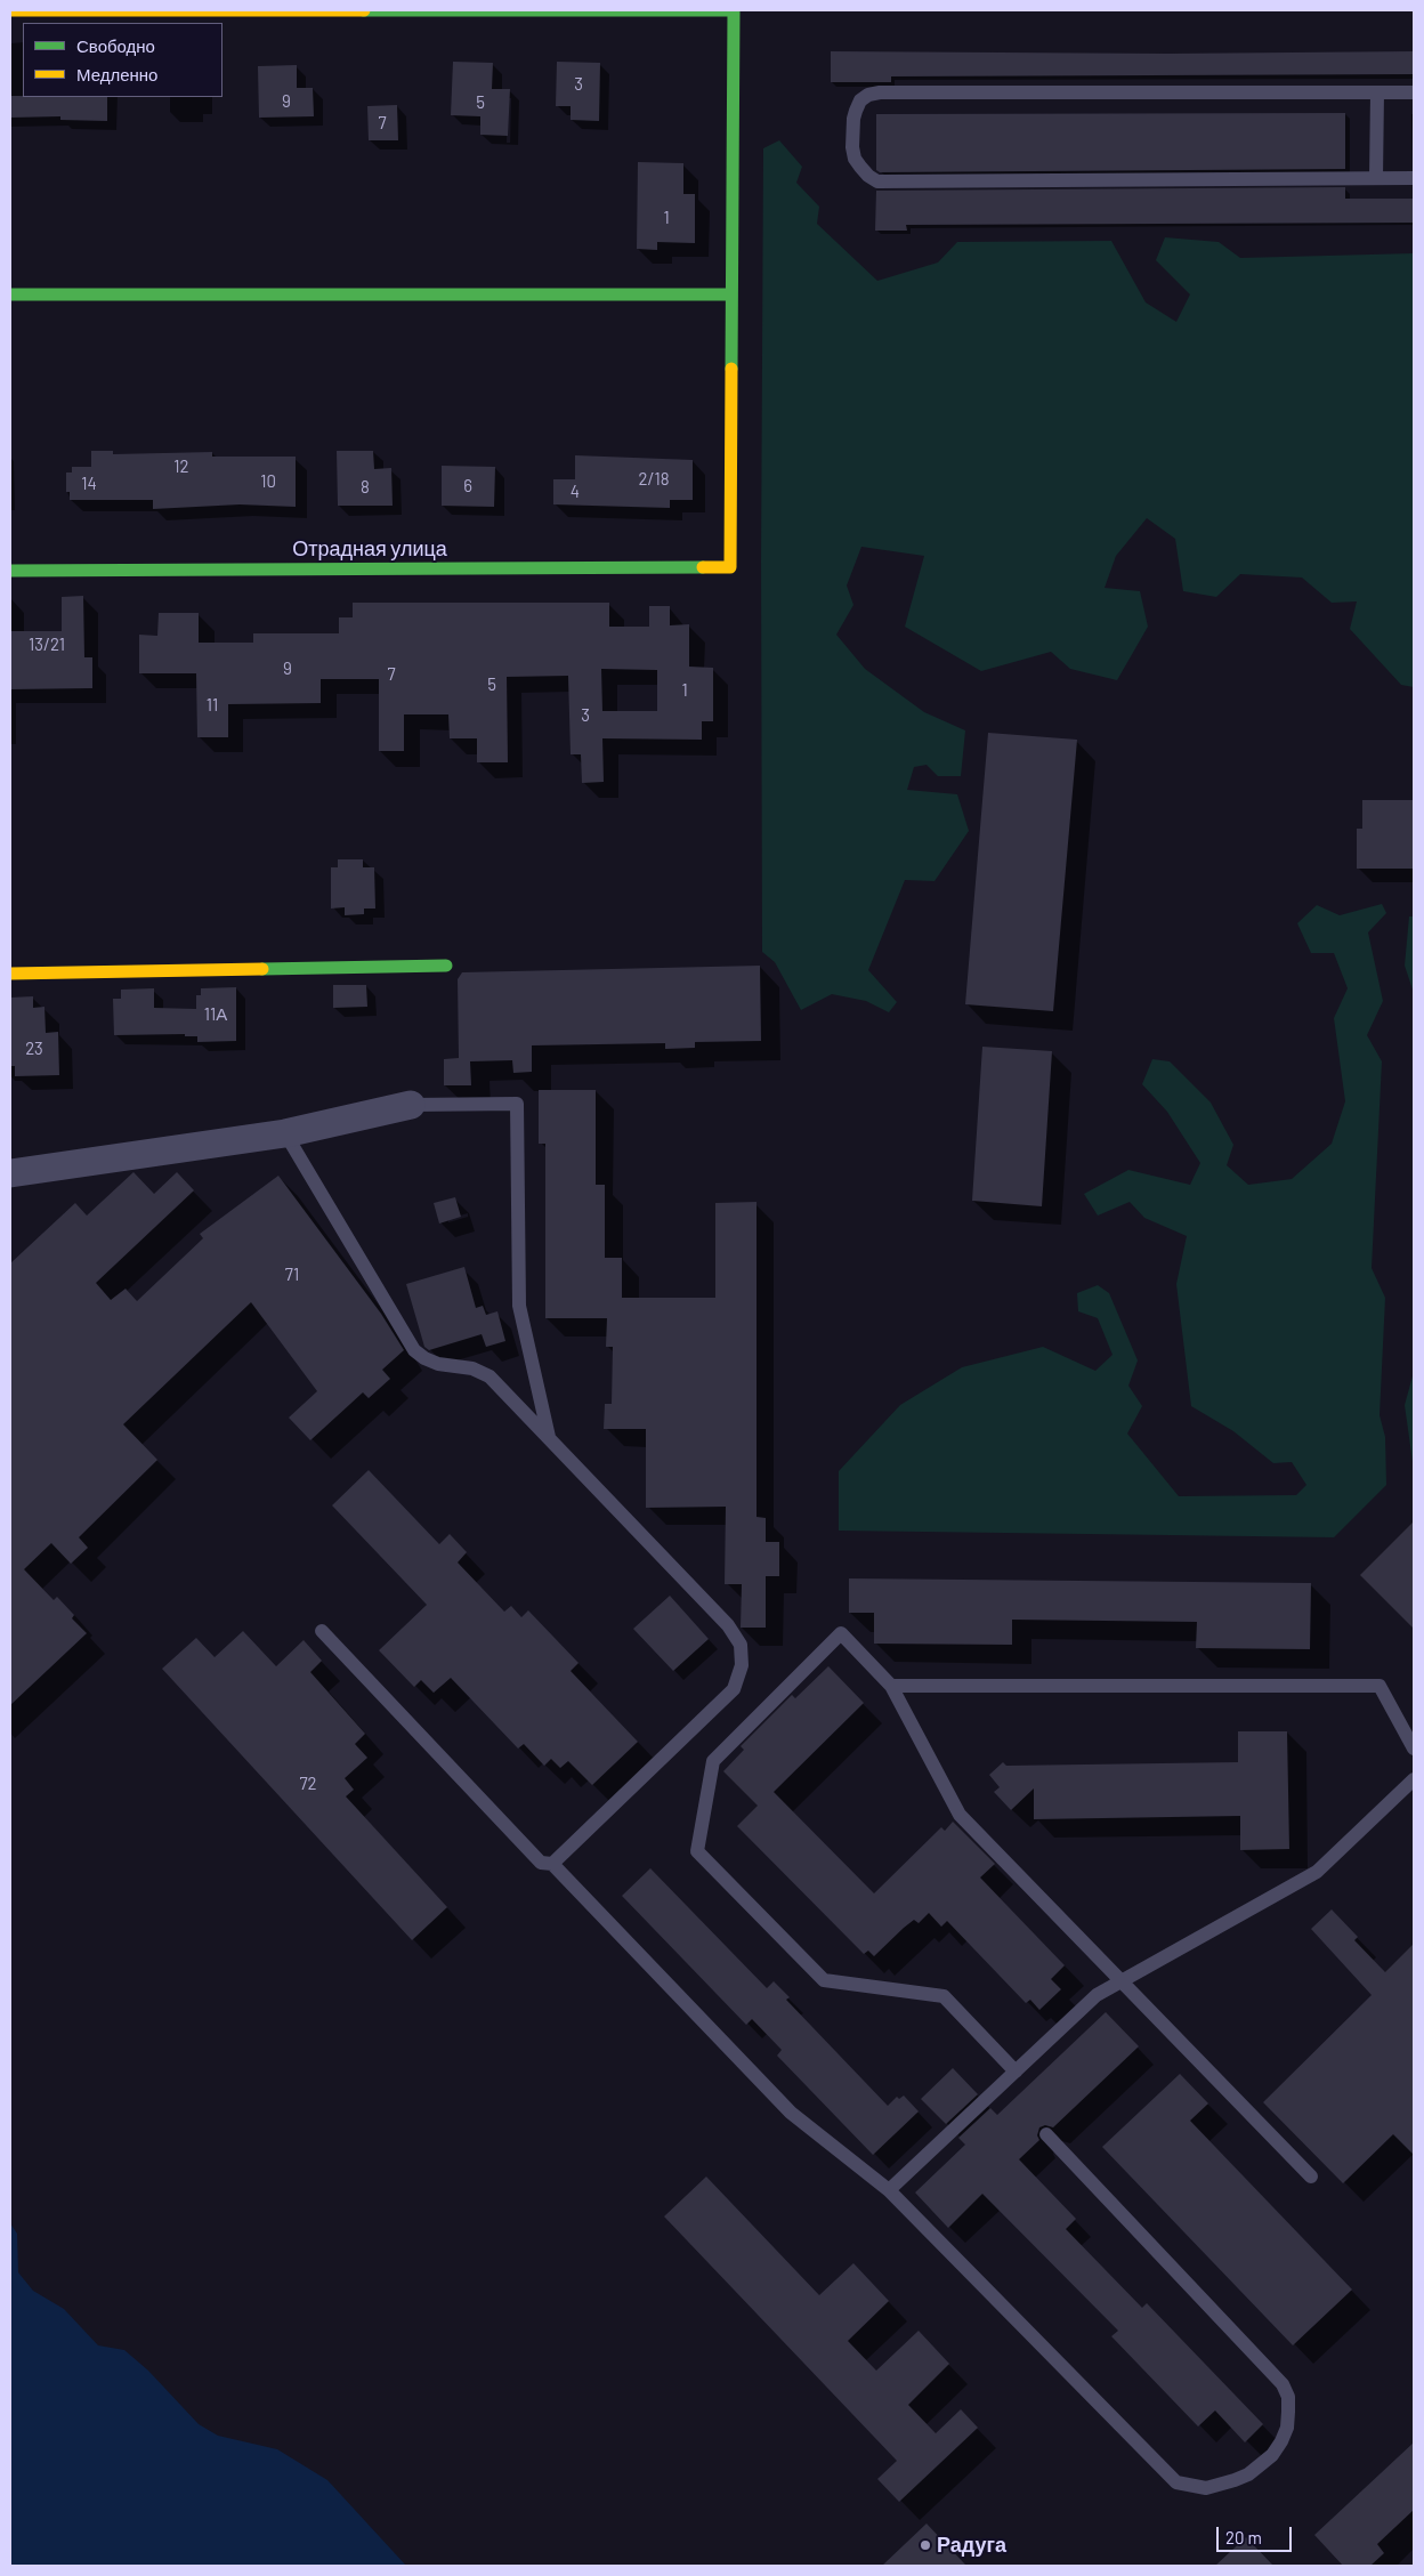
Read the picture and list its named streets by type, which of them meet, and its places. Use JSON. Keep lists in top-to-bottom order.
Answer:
{
  "streets": {
    "street": ["Отрадная улица"]
  },
  "places": ["Радуга"],
  "house_numbers": [
    "3",
    "9",
    "5",
    "7",
    "1",
    "12",
    "2/18",
    "10",
    "14",
    "6",
    "8",
    "4",
    "13/21",
    "9",
    "7",
    "5",
    "1",
    "11",
    "3",
    "11А",
    "23",
    "71",
    "72"
  ],
  "legend": ["Свободно", "Медленно"],
  "scale_bar": "20 m"
}
